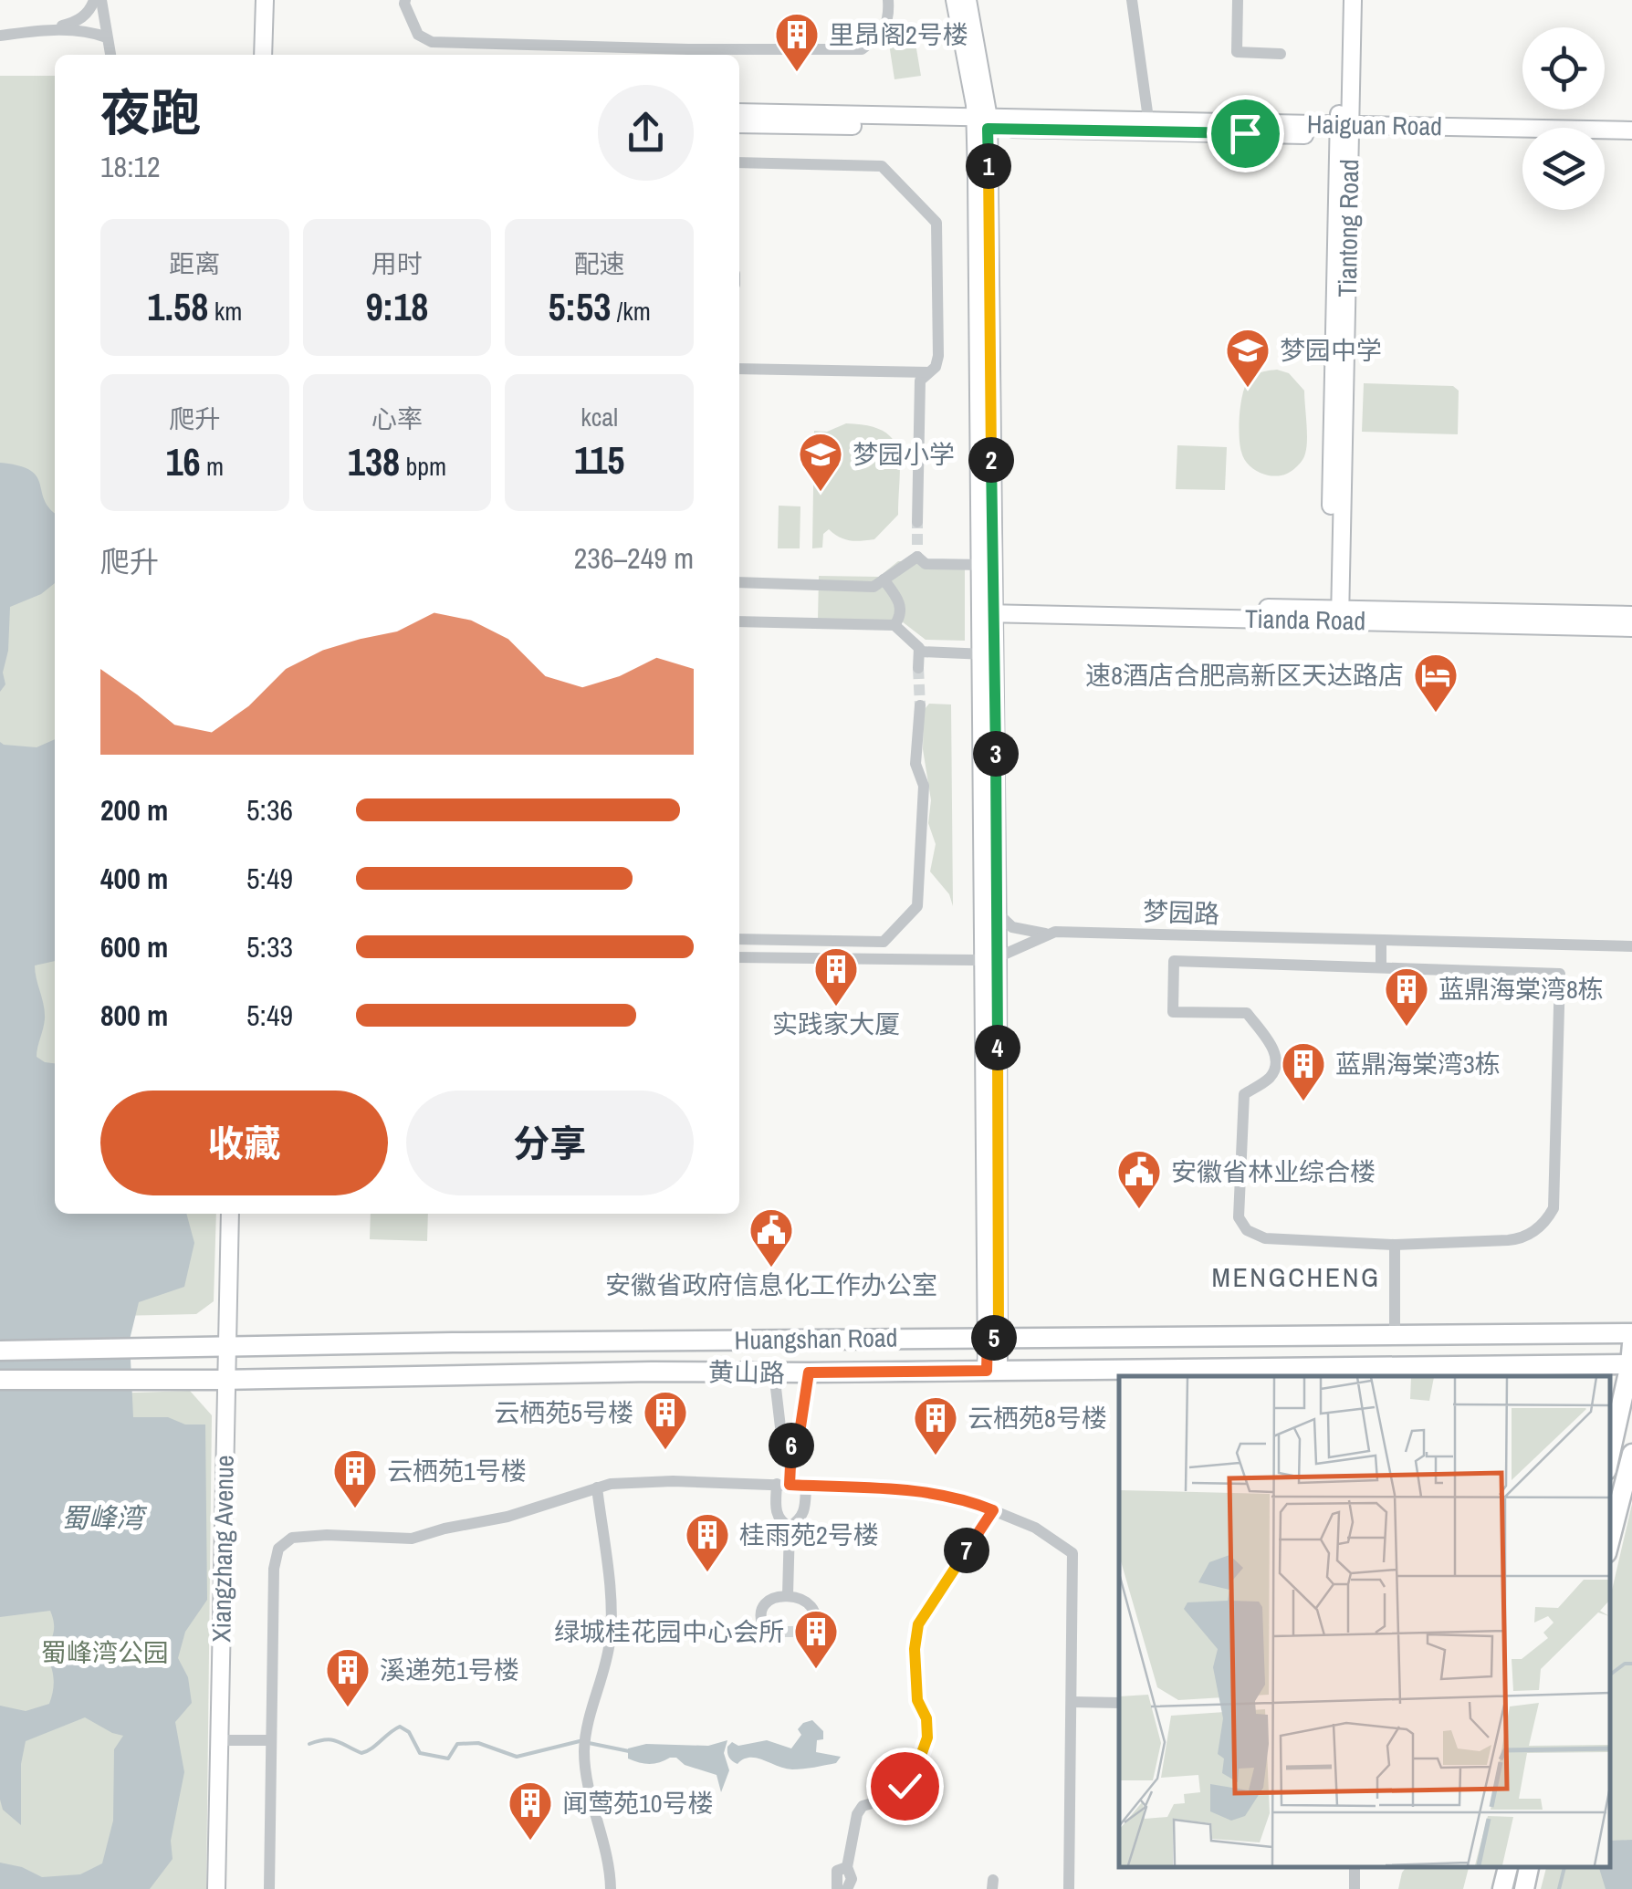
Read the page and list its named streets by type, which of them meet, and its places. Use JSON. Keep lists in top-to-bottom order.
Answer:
{
  "streets": {
    "main road": ["Huangshan Road", "黄山路"],
    "street": [
      "Haiguan Road",
      "Tiantong Road",
      "Tianda Road",
      "梦园路",
      "Xiangzhang Avenue"
    ]
  },
  "crossings": [
    ["Haiguan Road", "Tiantong Road"],
    ["Tiantong Road", "Tianda Road"],
    ["Huangshan Road", "Xiangzhang Avenue"],
    ["黄山路", "Xiangzhang Avenue"]
  ],
  "districts": ["MENGCHENG"],
  "water": ["蜀峰湾"],
  "parks": ["蜀峰湾公园"],
  "places": {
    "building": [
      "里昂阁2号楼",
      "实践家大厦",
      "蓝鼎海棠湾8栋",
      "蓝鼎海棠湾3栋",
      "云栖苑5号楼",
      "云栖苑8号楼",
      "云栖苑1号楼",
      "桂雨苑2号楼",
      "绿城桂花园中心会所",
      "溪递苑1号楼",
      "闻莺苑10号楼"
    ],
    "school or university": ["梦园中学", "梦园小学"],
    "hotel": ["速8酒店合肥高新区天达路店"],
    "public building": ["安徽省林业综合楼", "安徽省政府信息化工作办公室"]
  },
  "page": {
    "heading": ["夜跑", "18:12"],
    "pins": [
      "1",
      "2",
      "3",
      "4",
      "5",
      "6",
      "7"
    ],
    "stats": [
      ["距离", "1.58 km"],
      ["用时", "9:18"],
      ["配速", "5:53 /km"],
      ["爬升", "16 m"],
      ["心率", "138 bpm"],
      ["kcal", "115"]
    ],
    "chart": ["爬升", "236–249 m"],
    "list": [
      {
        "name": "200 m",
        "note": "5:36"
      },
      {
        "name": "400 m",
        "note": "5:49"
      },
      {
        "name": "600 m",
        "note": "5:33"
      },
      {
        "name": "800 m",
        "note": "5:49"
      }
    ],
    "buttons": ["收藏", "分享"]
  }
}
